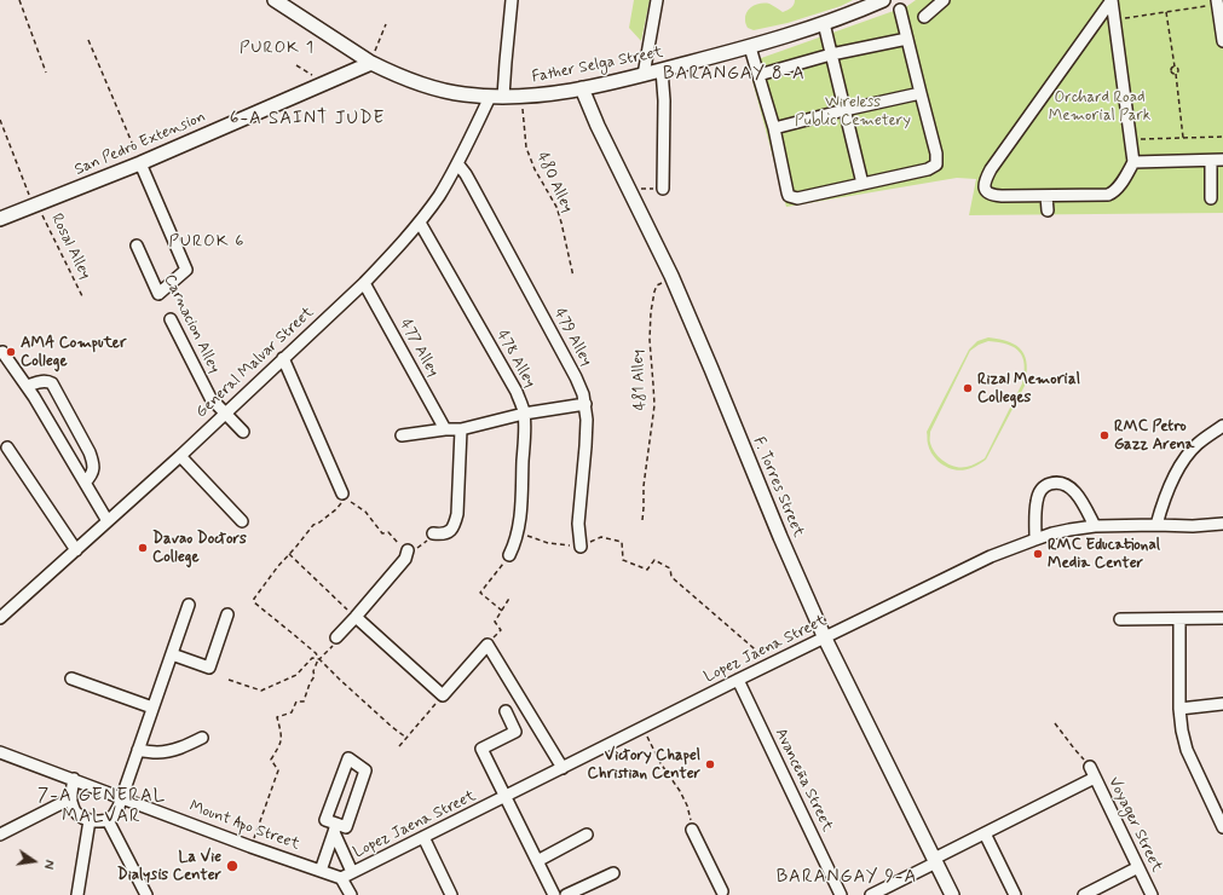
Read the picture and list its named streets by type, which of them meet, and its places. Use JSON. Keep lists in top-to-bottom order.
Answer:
{
  "streets": {
    "main road": ["Father Selga Street", "San Pedro Extension", "F. Torres Street"],
    "street": [
      "Carnacion Alley",
      "479 Alley",
      "477 Alley",
      "478 Alley",
      "General Malvar Street",
      "Lopez Jaena Street",
      "Avanceña Street",
      "Voyager Street",
      "Mount Apo Street"
    ],
    "path": ["480 Alley", "Rosal Alley", "481 Alley"]
  },
  "crossings": [
    ["Father Selga Street", "San Pedro Extension"],
    ["Father Selga Street", "480 Alley"],
    ["Father Selga Street", "General Malvar Street"],
    ["Father Selga Street", "F. Torres Street"],
    ["San Pedro Extension", "Rosal Alley"],
    ["San Pedro Extension", "Carnacion Alley"],
    ["Carnacion Alley", "General Malvar Street"],
    ["479 Alley", "General Malvar Street"],
    ["477 Alley", "General Malvar Street"],
    ["478 Alley", "General Malvar Street"],
    ["481 Alley", "F. Torres Street"],
    ["F. Torres Street", "Lopez Jaena Street"],
    ["Lopez Jaena Street", "Avanceña Street"],
    ["Lopez Jaena Street", "Mount Apo Street"]
  ],
  "districts": [
    "PUROK 1",
    "BARANGAY 8-A",
    "6-A SAINT JUDE",
    "PUROK 6",
    "7-A GENERAL MALVAR",
    "BARANGAY 9-A"
  ],
  "parks": ["Orchard Road Memorial Park", "Wireless Public Cemetery"],
  "places": [
    "AMA Computer College",
    "Rizal Memorial Colleges",
    "RMC Petro Gazz Arena",
    "Davao Doctors College",
    "RMC Educational Media Center",
    "Victory Chapel Christian Center",
    "La Vie Dialysis Center"
  ],
  "north": "right"
}
